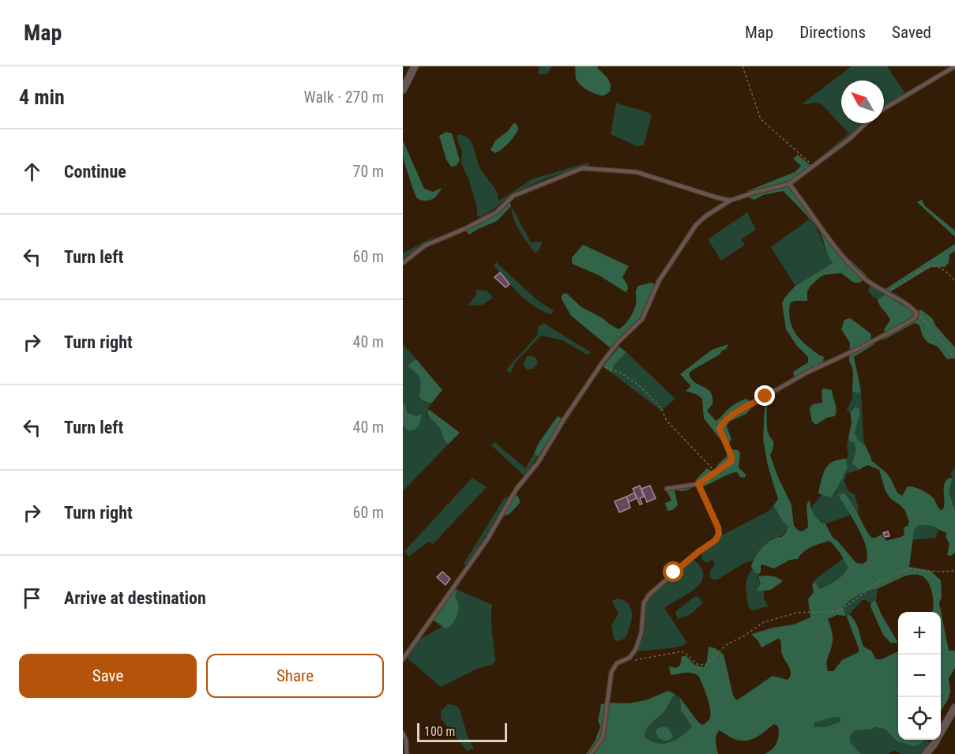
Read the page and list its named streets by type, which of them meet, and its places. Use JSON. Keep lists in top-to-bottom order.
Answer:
{
  "scale_bar": "100 m",
  "north": "top left",
  "page": {
    "header": "Map",
    "nav": ["Map", "Directions", "Saved"],
    "heading": ["4 min", "Walk · 270 m"],
    "list": [
      ["Continue", "70 m"],
      ["Turn left", "60 m"],
      ["Turn right", "40 m"],
      ["Turn left", "40 m"],
      ["Turn right", "60 m"],
      "Arrive at destination"
    ],
    "map_buttons": ["+", "−"],
    "buttons": ["Save", "Share"],
    "scale": "100 m"
  }
}
